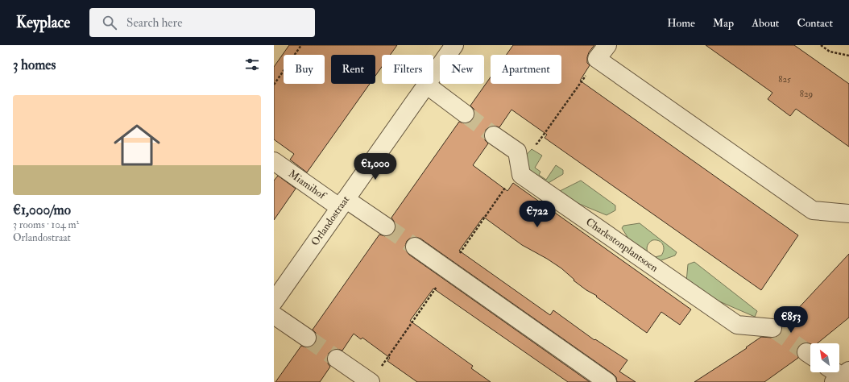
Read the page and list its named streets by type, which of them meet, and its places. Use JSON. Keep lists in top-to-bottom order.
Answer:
{
  "streets": {
    "street": ["Miamihof", "Orlandostraat", "Charlestonplantsoen"]
  },
  "crossings": [
    ["Miamihof", "Orlandostraat"]
  ],
  "house_numbers": ["825", "829"],
  "north": "top left",
  "page": {
    "header": "Keyplace",
    "search": "Search here",
    "nav": [
      "Home",
      "Map",
      "About",
      "Contact"
    ],
    "heading": "3 homes",
    "chip": [
      "Buy",
      "Rent",
      "Filters",
      "New",
      "Apartment"
    ],
    "list": [
      {
        "name": "€1,000/mo",
        "note": "3 rooms · 104 m² · Orlandostraat"
      }
    ],
    "price": ["€1,000", "€722", "€853"]
  }
}
